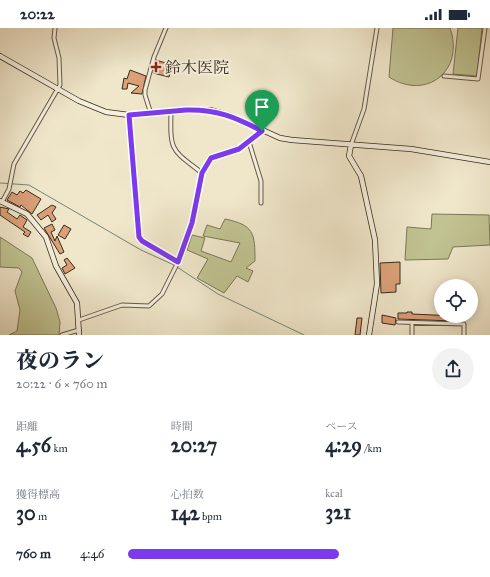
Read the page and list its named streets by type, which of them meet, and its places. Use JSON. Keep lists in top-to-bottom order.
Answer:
{
  "places": {
    "health": ["鈴木医院"]
  },
  "page": {
    "status": "20:22",
    "heading": ["夜のラン", "20:22 · 6 × 760 m"],
    "stats": [
      ["距離", "4.56 km"],
      ["時間", "20:27"],
      ["ペース", "4:29 /km"],
      ["獲得標高", "30 m"],
      ["心拍数", "142 bpm"],
      ["kcal", "321"]
    ],
    "list": [
      {
        "name": "760 m",
        "note": "4:46"
      }
    ]
  }
}
